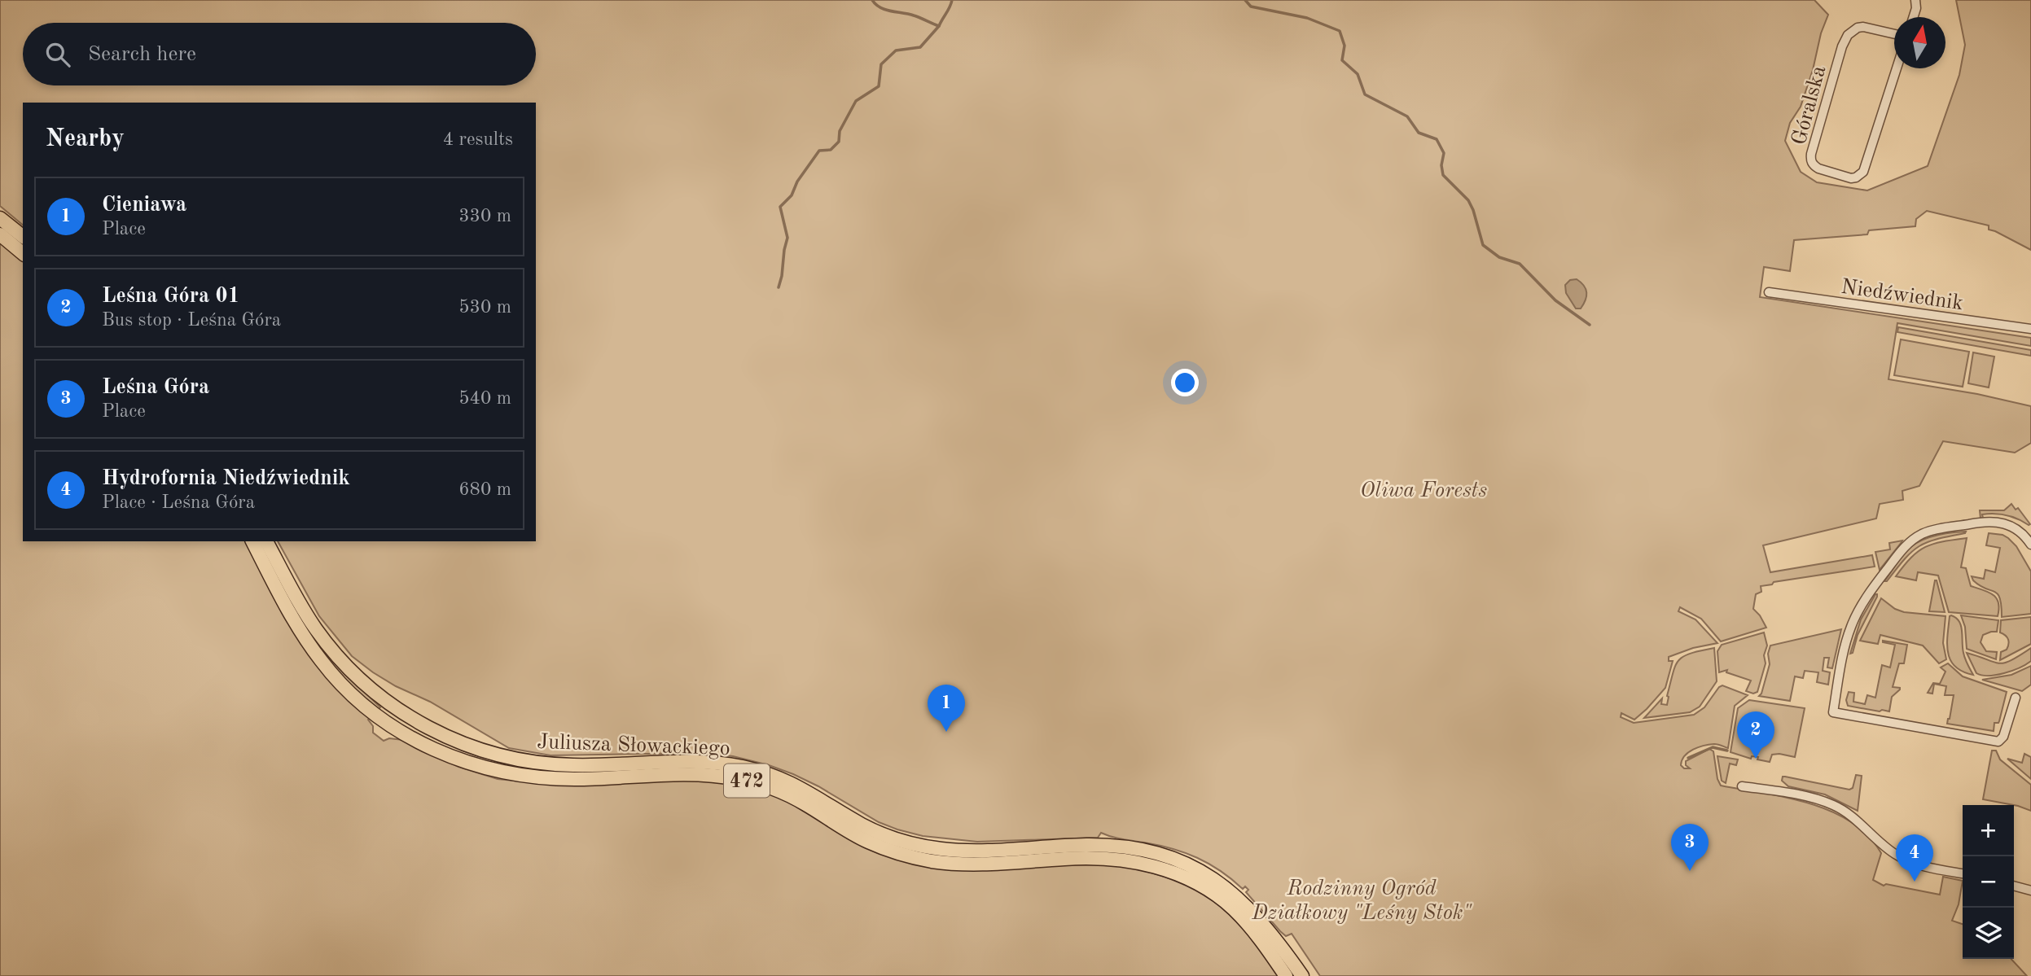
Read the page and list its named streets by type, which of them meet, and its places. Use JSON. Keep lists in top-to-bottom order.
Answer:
{
  "streets": {
    "main road": ["Juliusza Słowackiego", "472"],
    "street": ["Góralska", "Niedźwiednik"]
  },
  "parks": ["Oliwa Forests", "Rodzinny Ogród Działkowy \"Leśny Stok\""],
  "north": "top",
  "page": {
    "search": "Search here",
    "heading": ["Nearby", "4 results"],
    "list": [
      {
        "mark": "1",
        "name": "Cieniawa",
        "note": "Place",
        "value": "330 m"
      },
      {
        "mark": "2",
        "name": "Leśna Góra 01",
        "note": "Bus stop · Leśna Góra",
        "value": "530 m"
      },
      {
        "mark": "3",
        "name": "Leśna Góra",
        "note": "Place",
        "value": "540 m"
      },
      {
        "mark": "4",
        "name": "Hydrofornia Niedźwiednik",
        "note": "Place · Leśna Góra",
        "value": "680 m"
      }
    ],
    "pins": [
      "1",
      "2",
      "3",
      "4"
    ],
    "map_buttons": ["+", "−"]
  }
}
